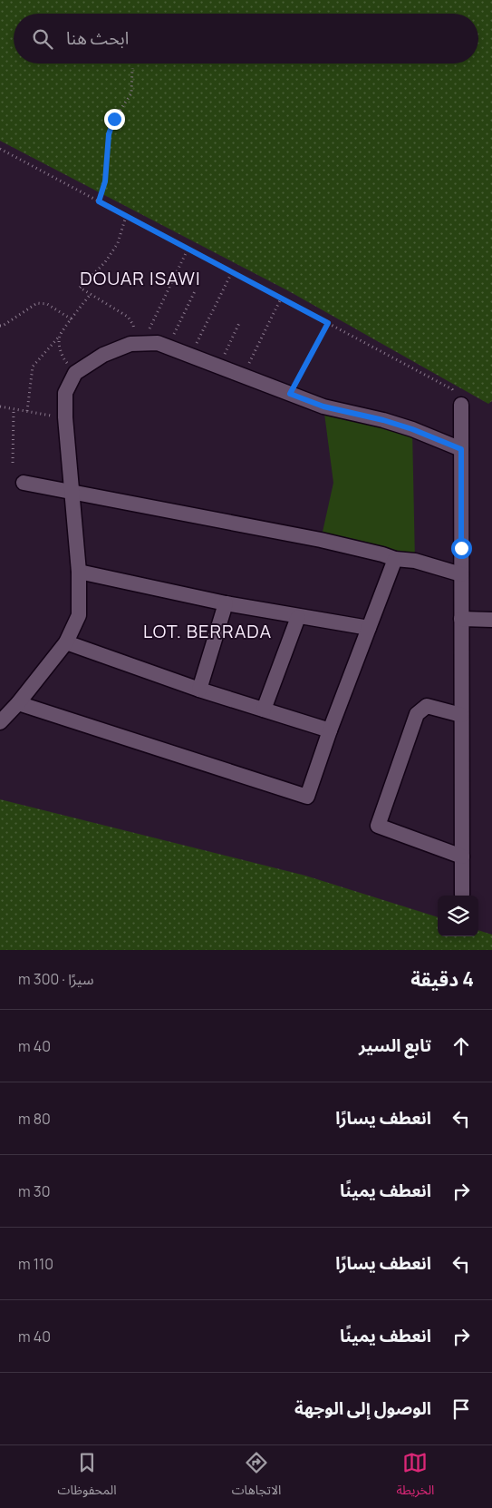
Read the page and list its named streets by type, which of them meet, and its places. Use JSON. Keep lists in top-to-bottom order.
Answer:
{
  "districts": ["DOUAR ISAWI", "LOT. BERRADA"],
  "page": {
    "search": "ابحث هنا",
    "heading": ["4 دقيقة", "سيرًا · 300 m"],
    "list": [
      ["تابع السير", "40 m"],
      ["انعطف يسارًا", "80 m"],
      ["انعطف يمينًا", "30 m"],
      ["انعطف يسارًا", "110 m"],
      ["انعطف يمينًا", "40 m"],
      "الوصول إلى الوجهة"
    ],
    "nav": ["الخريطة", "الاتجاهات", "المحفوظات"]
  }
}
